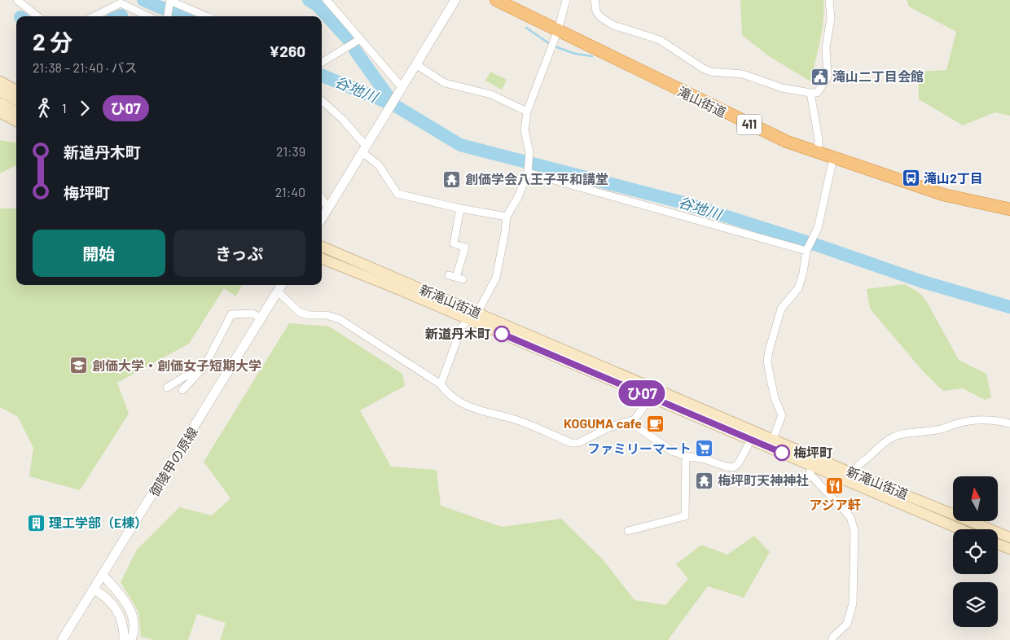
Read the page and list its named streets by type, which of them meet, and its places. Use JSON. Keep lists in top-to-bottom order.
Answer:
{
  "streets": {
    "highway": ["滝山街道", "411"],
    "main road": ["新滝山街道"],
    "street": ["御陵甲の原線"]
  },
  "water": ["谷地川"],
  "places": {
    "public building": ["滝山二丁目会館"],
    "bus stop": ["滝山2丁目"],
    "temple": ["創価学会八王子平和講堂", "梅坪町天神神社"],
    "other": ["新道丹木町", "梅坪町"],
    "school or university": ["創価大学・創価女子短期大学"],
    "cafe": ["KOGUMA cafe"],
    "supermarket": ["ファミリーマート"],
    "restaurant": ["アジア軒"],
    "building": ["理工学部（E棟）"]
  },
  "lines": ["bus line ひ07"],
  "north": "top",
  "page": {
    "on_map": "ひ07",
    "heading": ["2 分", "21:38 – 21:40 · バス", "¥260"],
    "legs": ["1", "ひ07"],
    "list": [
      {
        "name": "新道丹木町",
        "value": "21:39"
      },
      {
        "name": "梅坪町",
        "value": "21:40"
      }
    ],
    "buttons": ["開始", "きっぷ"]
  }
}
